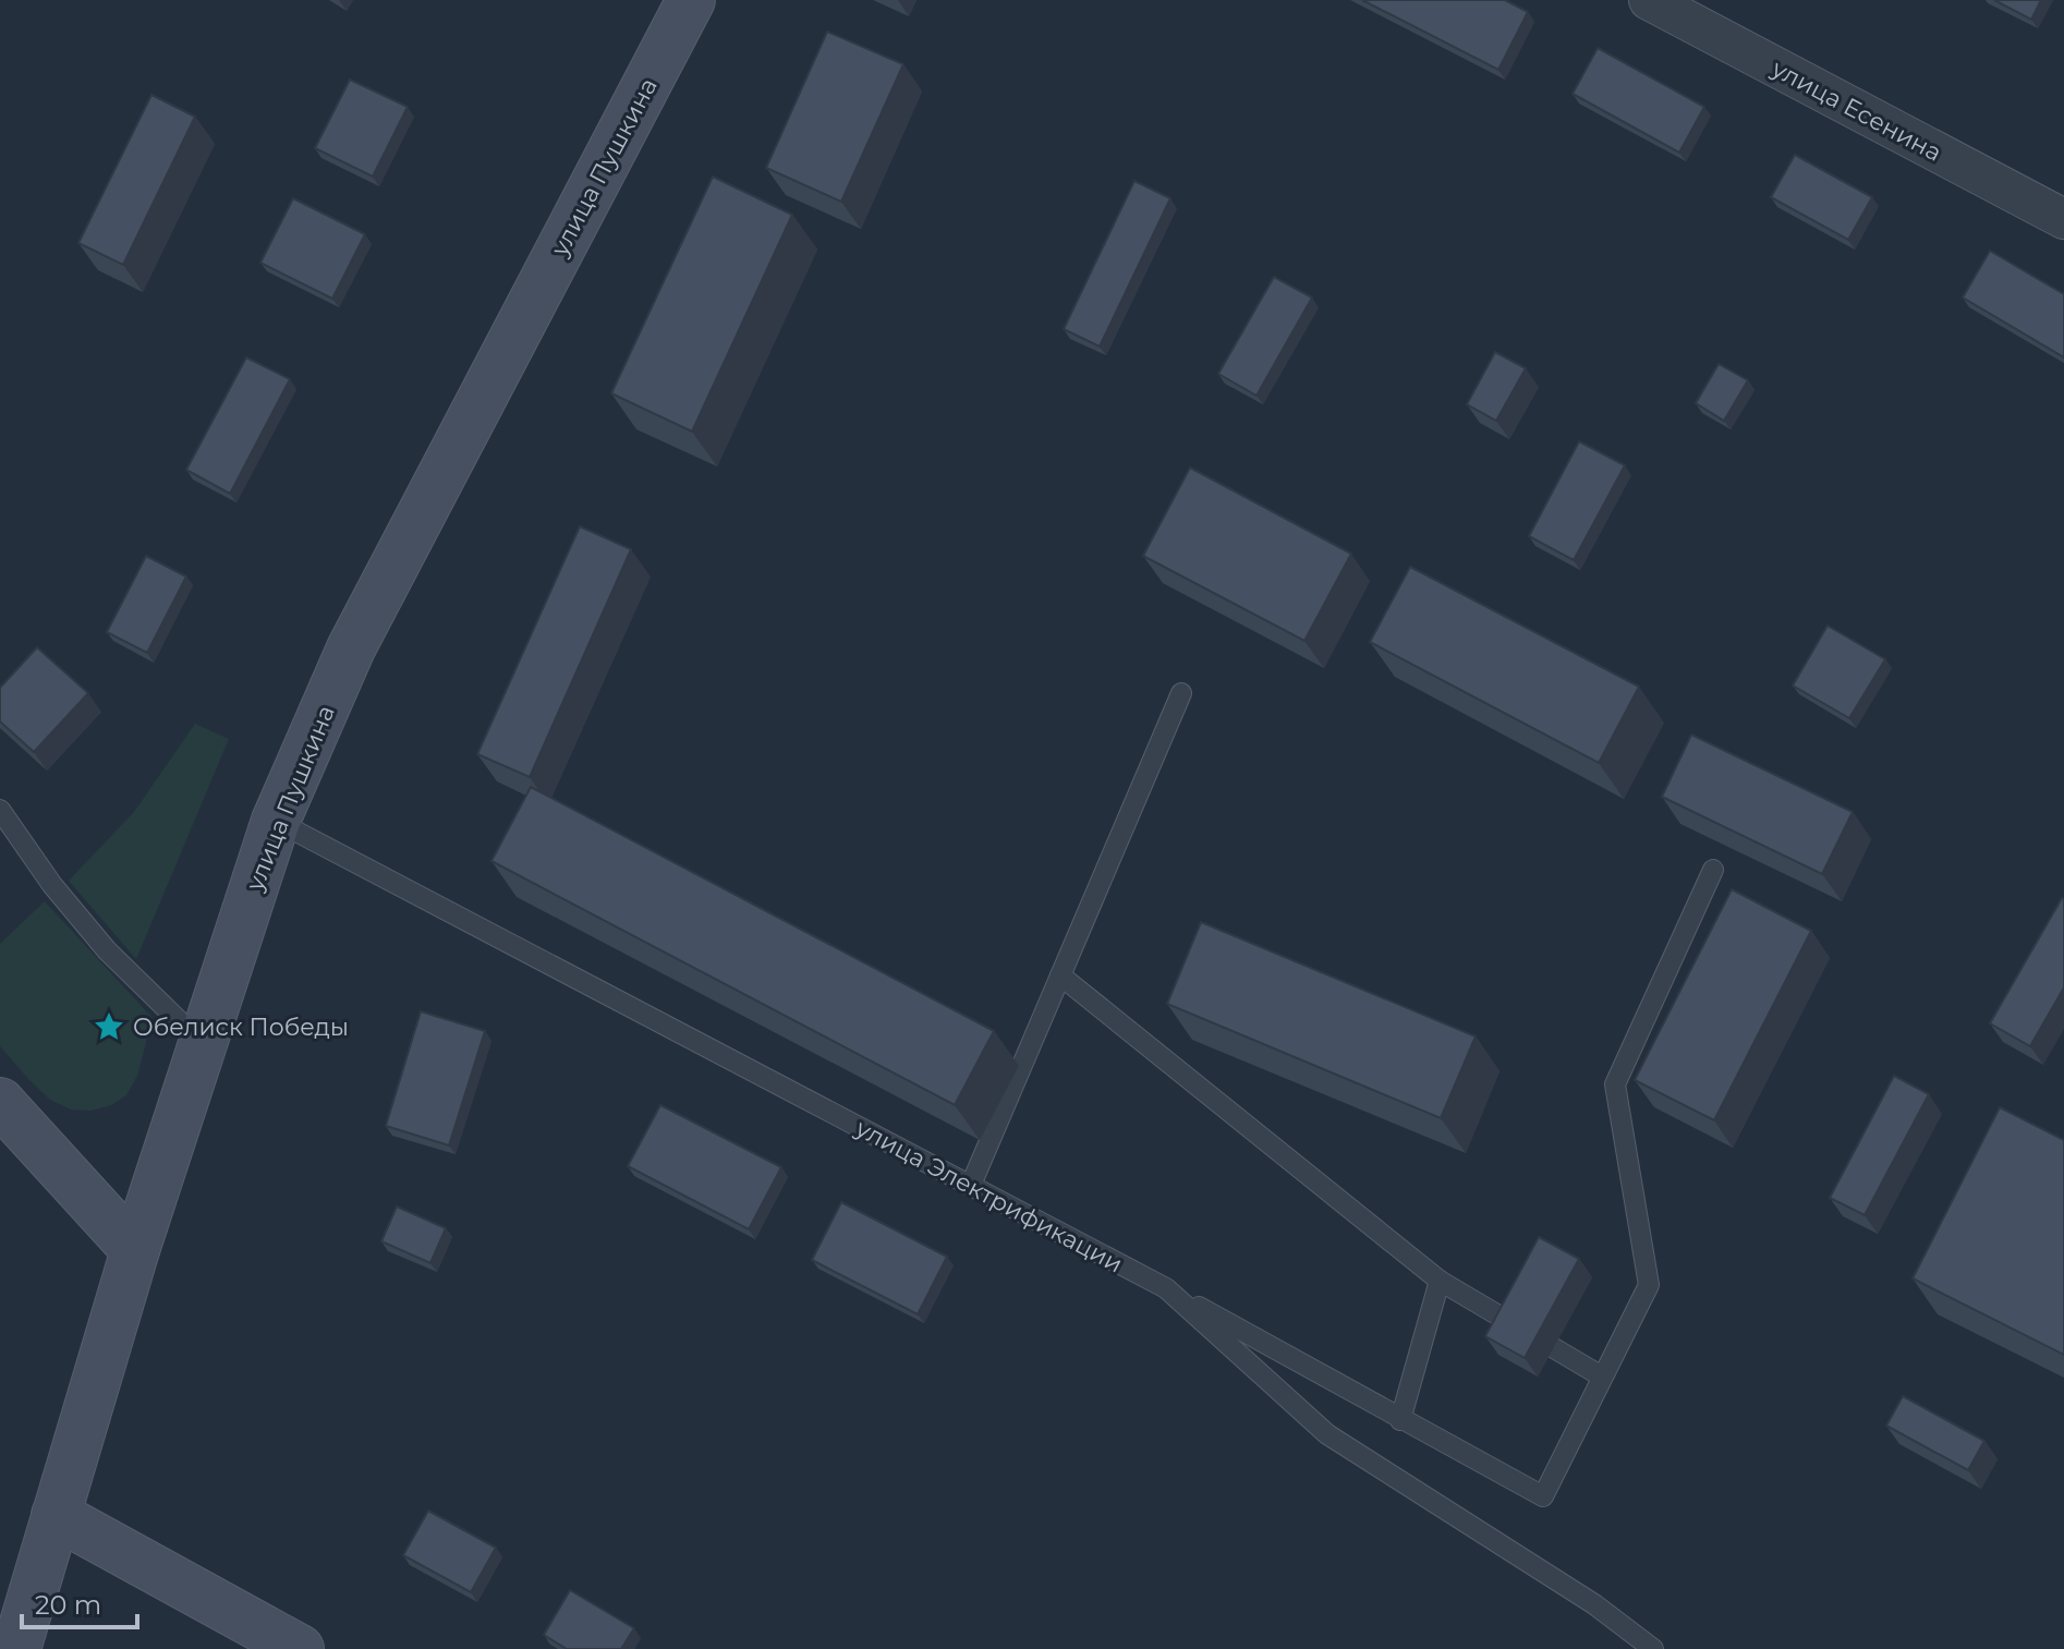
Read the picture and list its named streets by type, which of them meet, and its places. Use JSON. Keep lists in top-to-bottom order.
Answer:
{
  "streets": {
    "main road": ["улица Пушкина"],
    "street": ["улица Есенина"],
    "lane": ["улица Электрификации"]
  },
  "crossings": [
    ["улица Пушкина", "улица Электрификации"]
  ],
  "places": {
    "place": ["Обелиск Победы"]
  },
  "scale_bar": "20 m"
}
